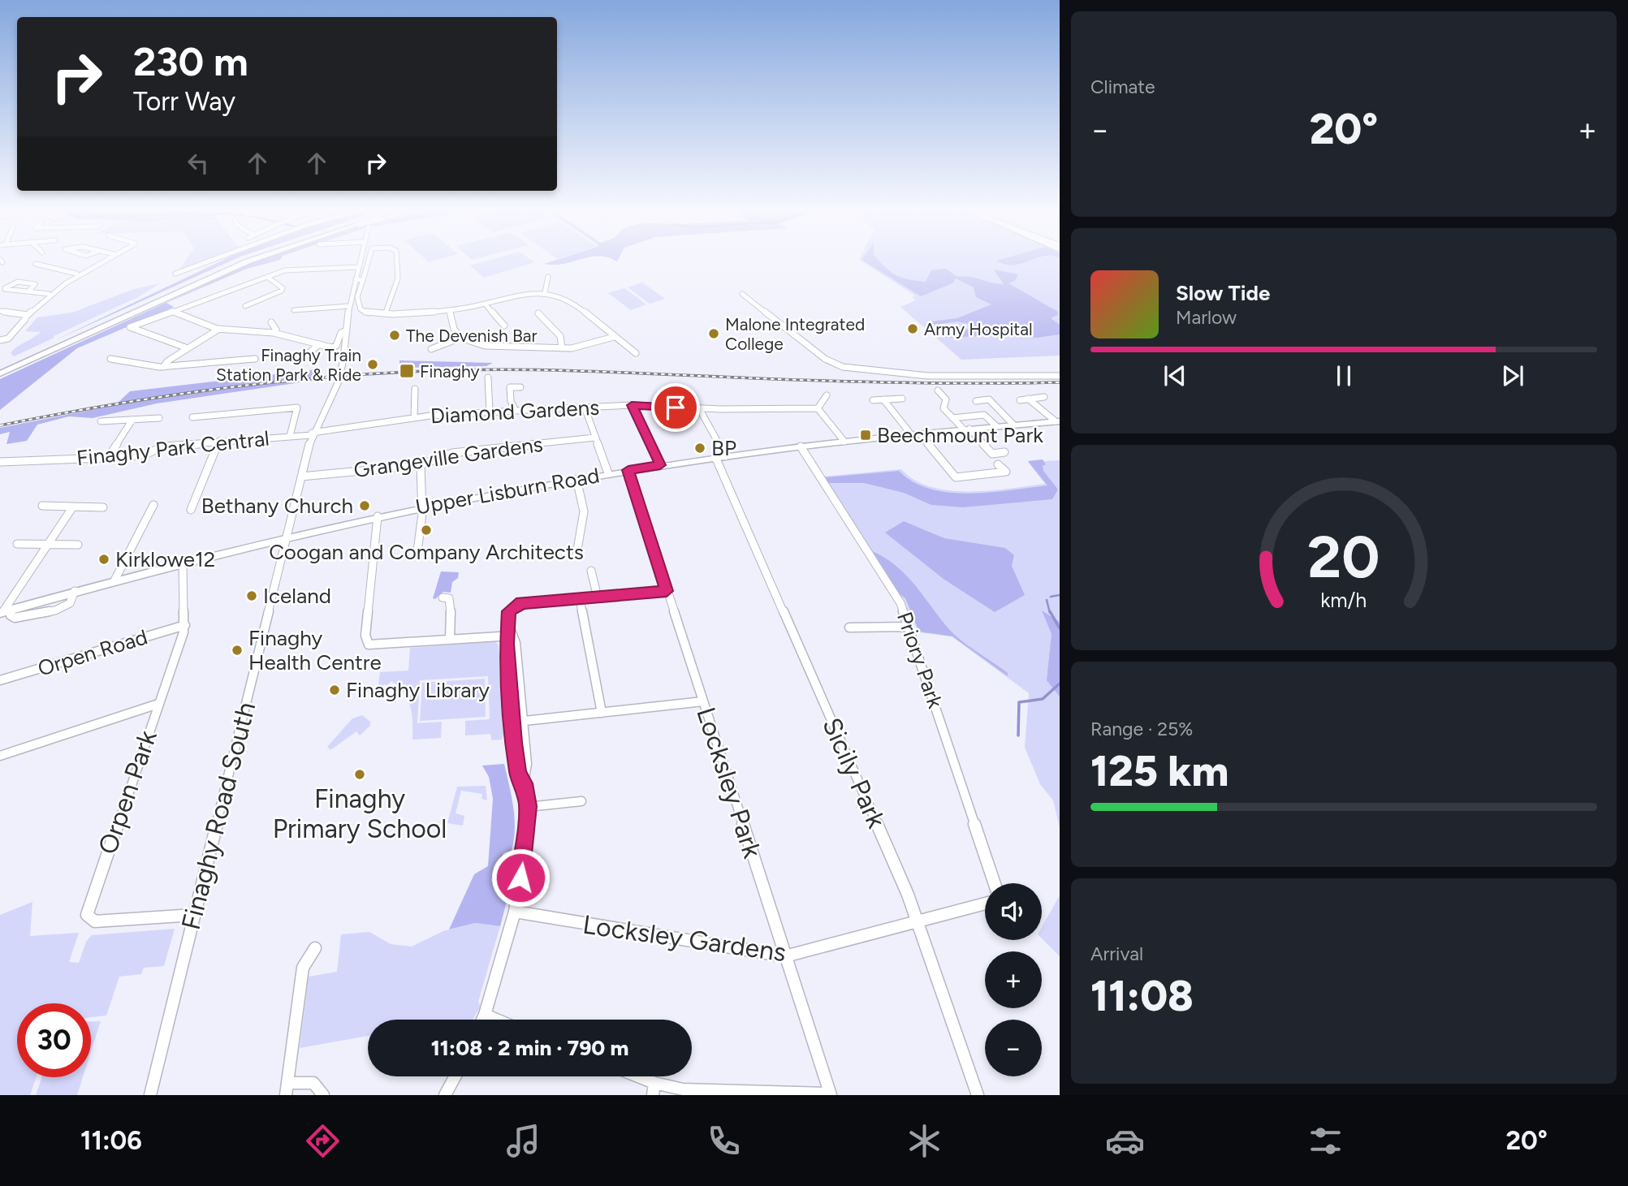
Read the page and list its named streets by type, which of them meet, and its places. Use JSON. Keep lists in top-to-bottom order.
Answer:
{
  "streets": {
    "main road": ["Upper Lisburn Road"],
    "street": [
      "Diamond Gardens",
      "Finaghy Park Central",
      "Grangeville Gardens",
      "Orpen Road",
      "Priory Park",
      "Sicily Park",
      "Locksley Park",
      "Orpen Park",
      "Finaghy Road South",
      "Locksley Gardens"
    ]
  },
  "crossings": [
    ["Diamond Gardens", "Finaghy Park Central"],
    ["Diamond Gardens", "Finaghy Road South"],
    ["Finaghy Park Central", "Finaghy Road South"],
    ["Grangeville Gardens", "Finaghy Road South"],
    ["Upper Lisburn Road", "Priory Park"],
    ["Upper Lisburn Road", "Sicily Park"],
    ["Upper Lisburn Road", "Locksley Park"],
    ["Upper Lisburn Road", "Orpen Park"],
    ["Upper Lisburn Road", "Finaghy Road South"],
    ["Orpen Road", "Orpen Park"],
    ["Sicily Park", "Locksley Gardens"],
    ["Locksley Park", "Locksley Gardens"],
    ["Orpen Park", "Finaghy Road South"]
  ],
  "places": {
    "other": [
      "Army Hospital",
      "Malone Integrated College",
      "The Devenish Bar",
      "Finaghy Train Station Park & Ride",
      "BP",
      "Bethany Church",
      "Coogan and Company Architects",
      "Kirklowe12",
      "Iceland",
      "Finaghy Health Centre",
      "Finaghy Library",
      "Finaghy Primary School"
    ],
    "transit": ["Finaghy", "Beechmount Park"]
  },
  "page": {
    "tile": [
      "Climate",
      ["Range · 25%", "125 km"],
      ["Arrival", "11:08"]
    ],
    "turn": ["230 m", "Torr Way"],
    "heat": ["−", "20°", "+"],
    "song": ["Slow Tide", "Marlow"],
    "map_buttons": ["+", "−"],
    "limit": "30",
    "trip": "11:08 · 2 min · 790 m",
    "tabs": ["11:06", "20°"],
    "gauge": ["20", "km/h"]
  }
}
